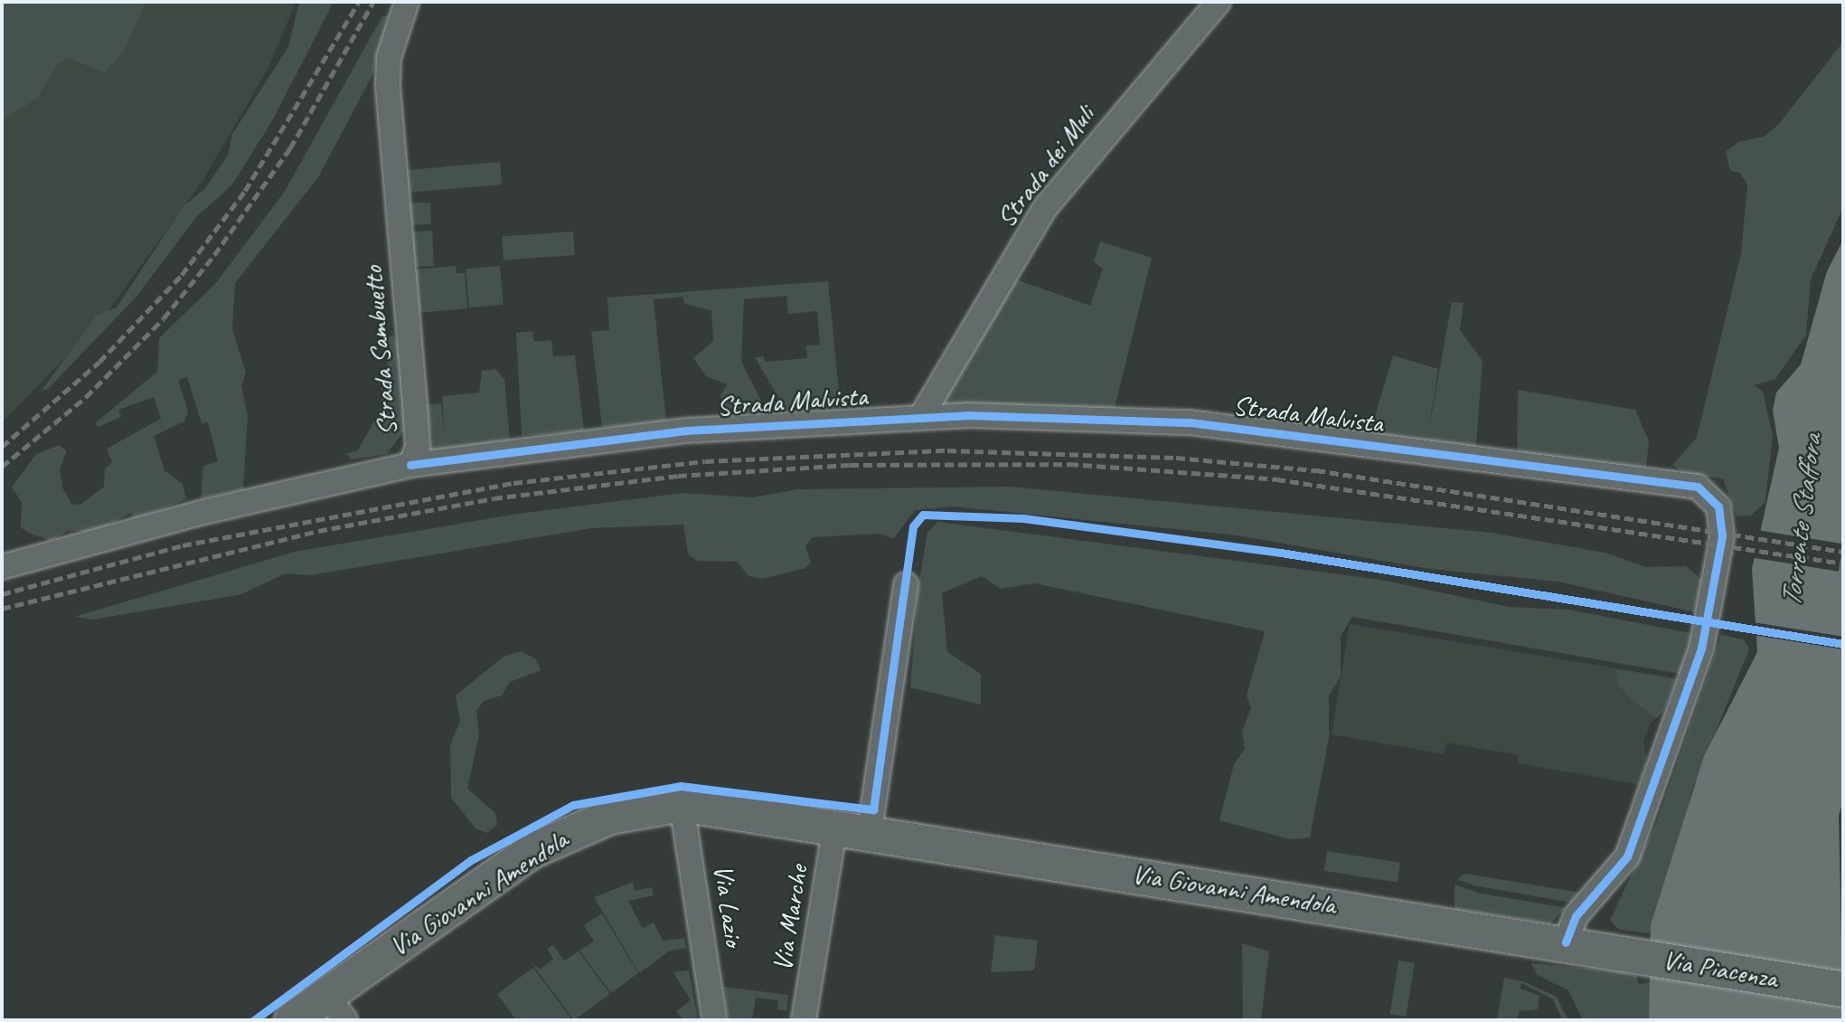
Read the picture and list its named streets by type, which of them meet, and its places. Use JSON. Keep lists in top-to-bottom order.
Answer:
{
  "streets": {
    "main road": ["Via Giovanni Amendola", "Via Piacenza"],
    "street": [
      "Strada dei Muli",
      "Strada Sambuetto",
      "Strada Malvista",
      "Via Lazio",
      "Via Marche"
    ]
  },
  "crossings": [
    ["Strada dei Muli", "Strada Malvista"],
    ["Strada Sambuetto", "Strada Malvista"],
    ["Strada Malvista", "Via Giovanni Amendola"],
    ["Strada Malvista", "Via Piacenza"],
    ["Via Giovanni Amendola", "Via Lazio"],
    ["Via Giovanni Amendola", "Via Marche"],
    ["Via Giovanni Amendola", "Via Piacenza"]
  ],
  "water": ["Torrente Staffora"]
}
